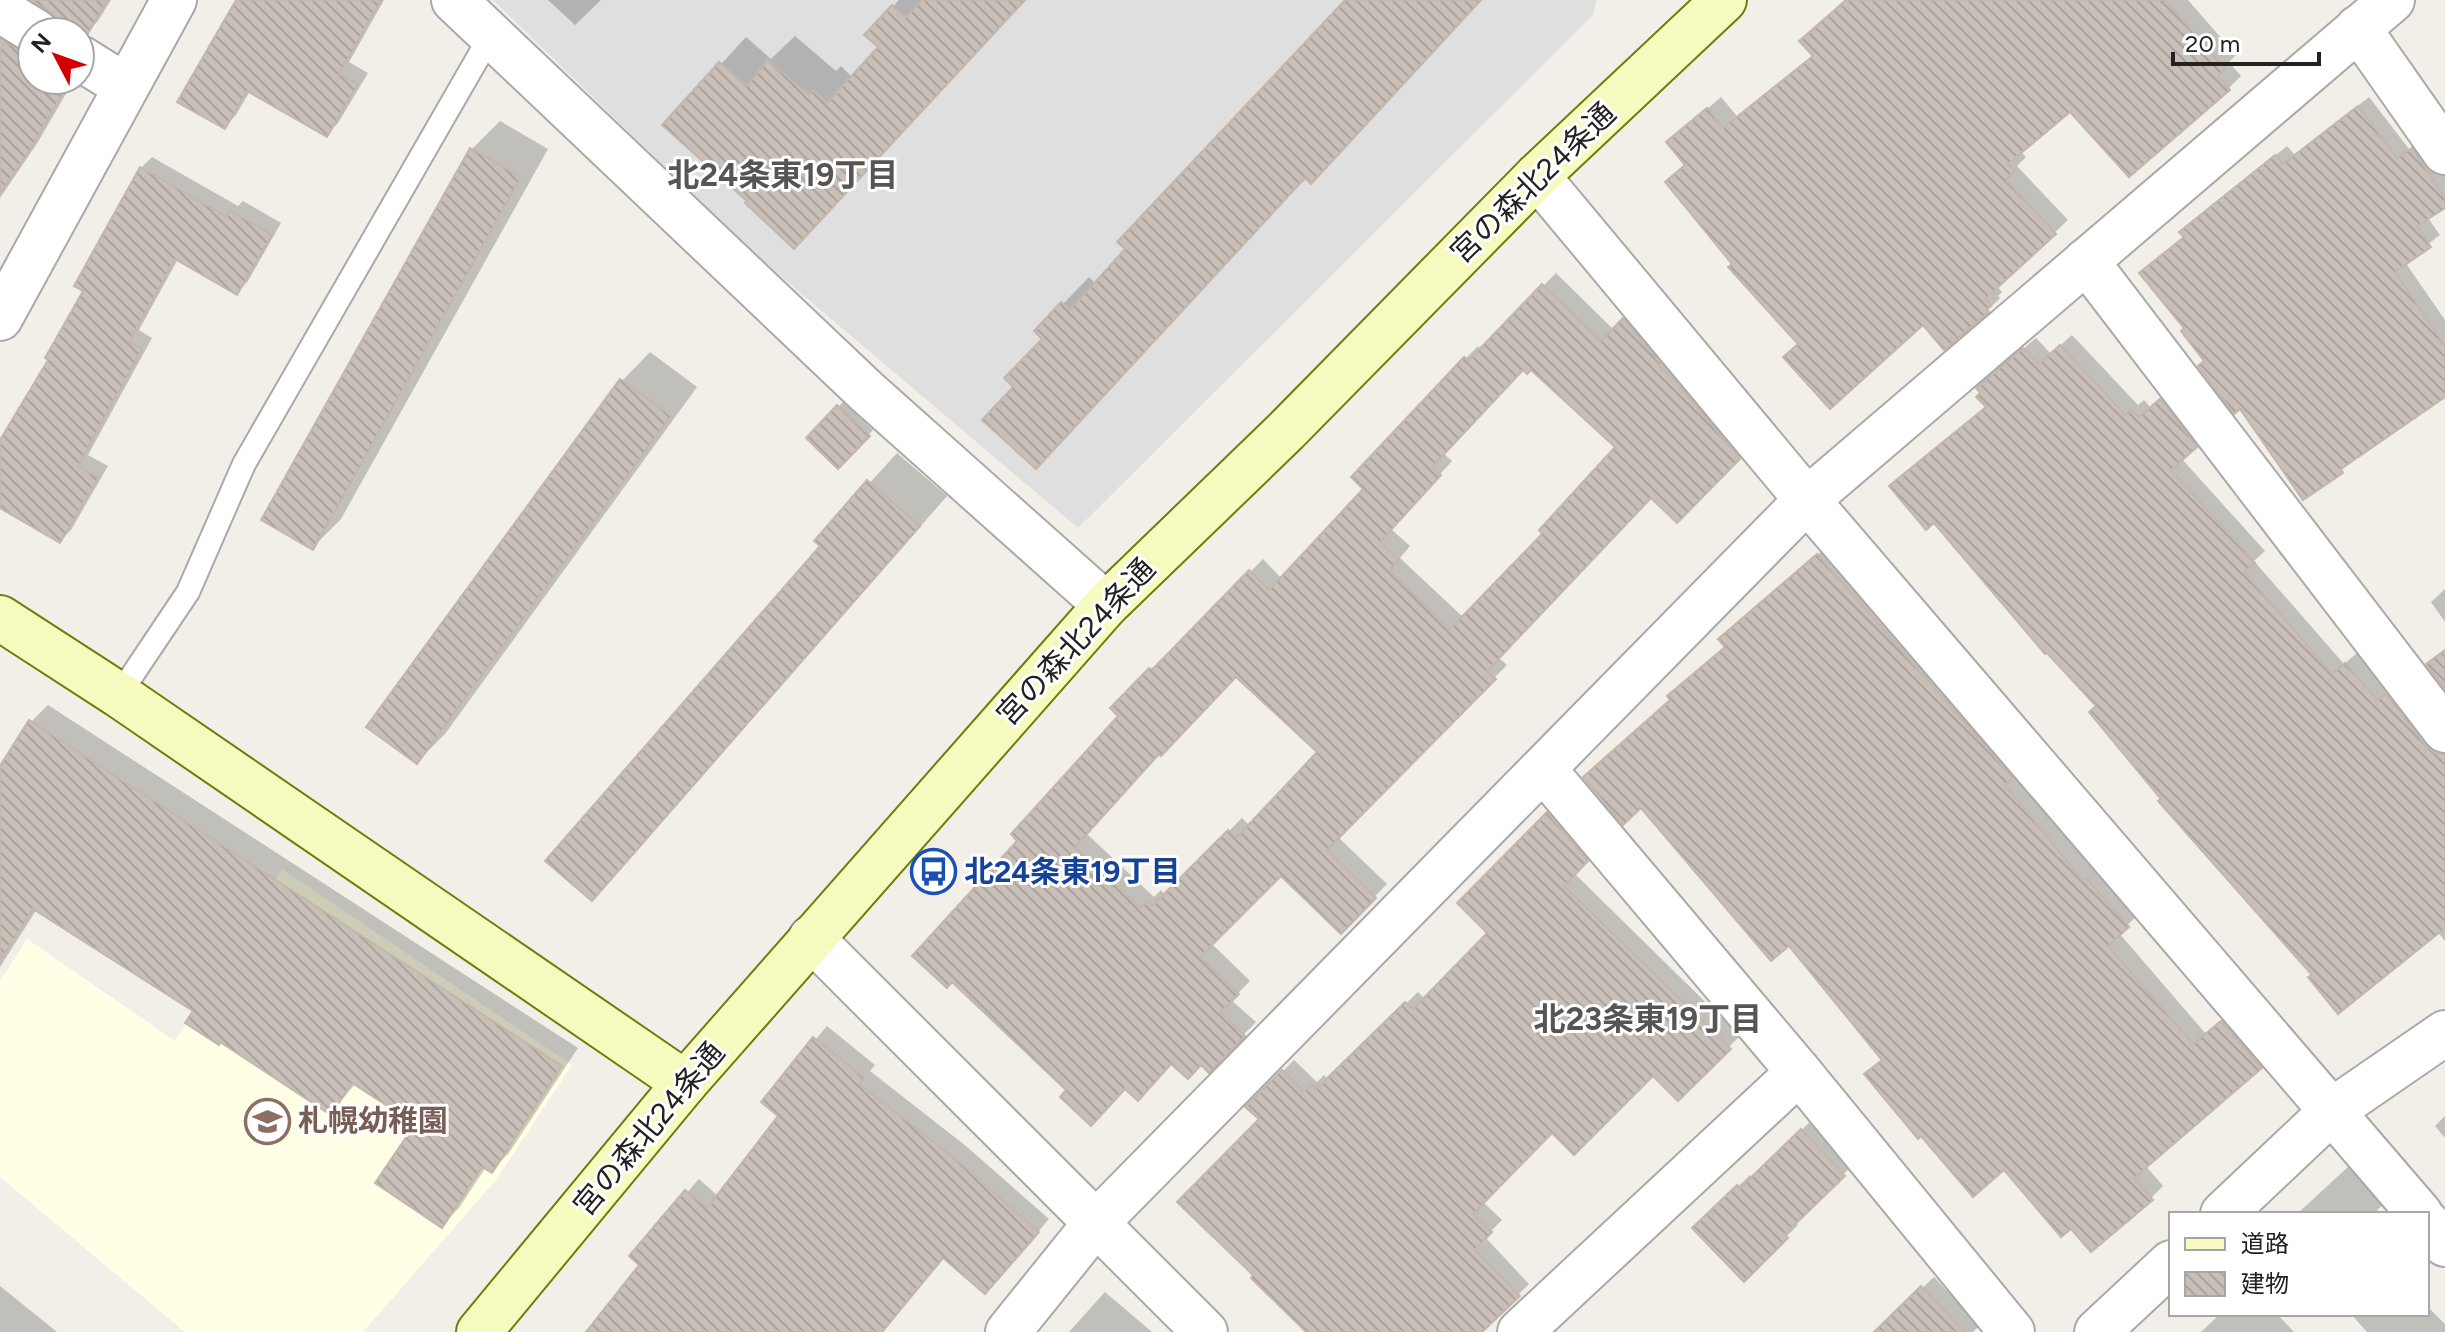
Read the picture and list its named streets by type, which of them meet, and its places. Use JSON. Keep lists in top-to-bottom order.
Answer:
{
  "streets": {
    "street": ["宮の森北24条通"]
  },
  "districts": ["北24条東19丁目", "北23条東19丁目"],
  "places": {
    "bus stop": ["北24条東19丁目"],
    "school or university": ["札幌幼稚園"]
  },
  "legend": ["道路", "建物"],
  "scale_bar": "20 m",
  "north": "top left"
}
